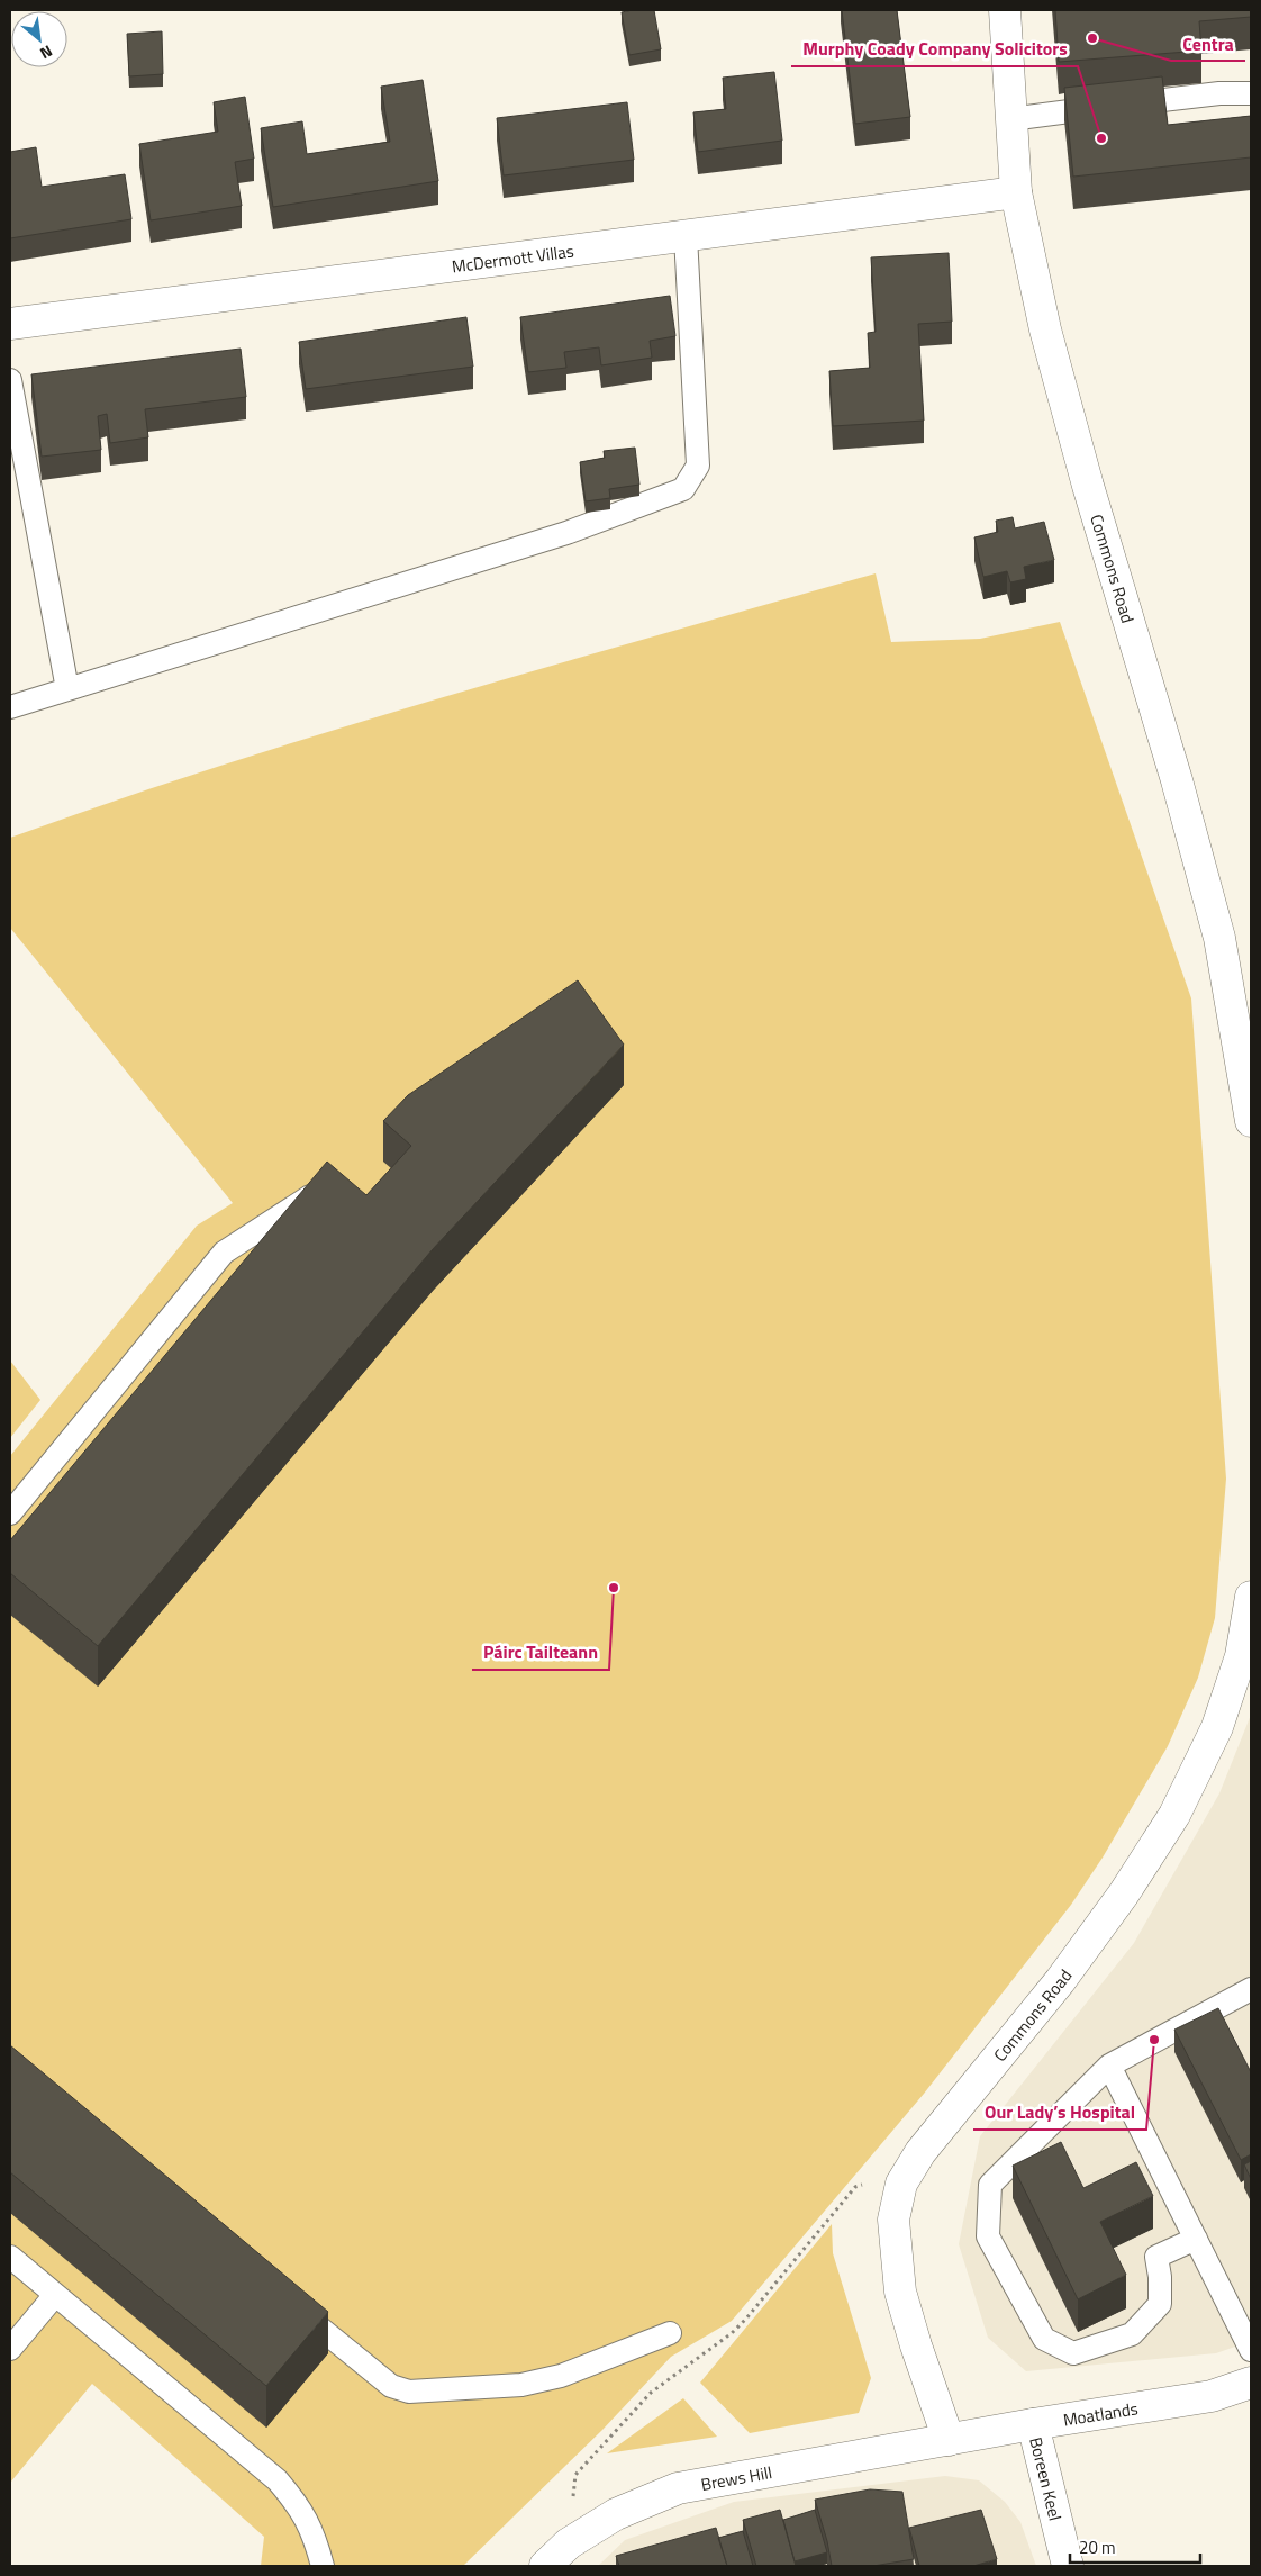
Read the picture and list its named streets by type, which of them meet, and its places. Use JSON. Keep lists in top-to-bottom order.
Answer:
{
  "streets": {
    "street": [
      "McDermott Villas",
      "Commons Road",
      "Moatlands",
      "Brews Hill",
      "Boreen Keel"
    ]
  },
  "crossings": [
    ["McDermott Villas", "Commons Road"],
    ["Commons Road", "Moatlands"],
    ["Commons Road", "Brews Hill"],
    ["Moatlands", "Brews Hill"],
    ["Moatlands", "Boreen Keel"]
  ],
  "places": [
    "Centra",
    "Murphy Coady Company Solicitors",
    "Páirc Tailteann",
    "Our Lady’s Hospital"
  ],
  "scale_bar": "20 m",
  "north": "bottom right"
}
